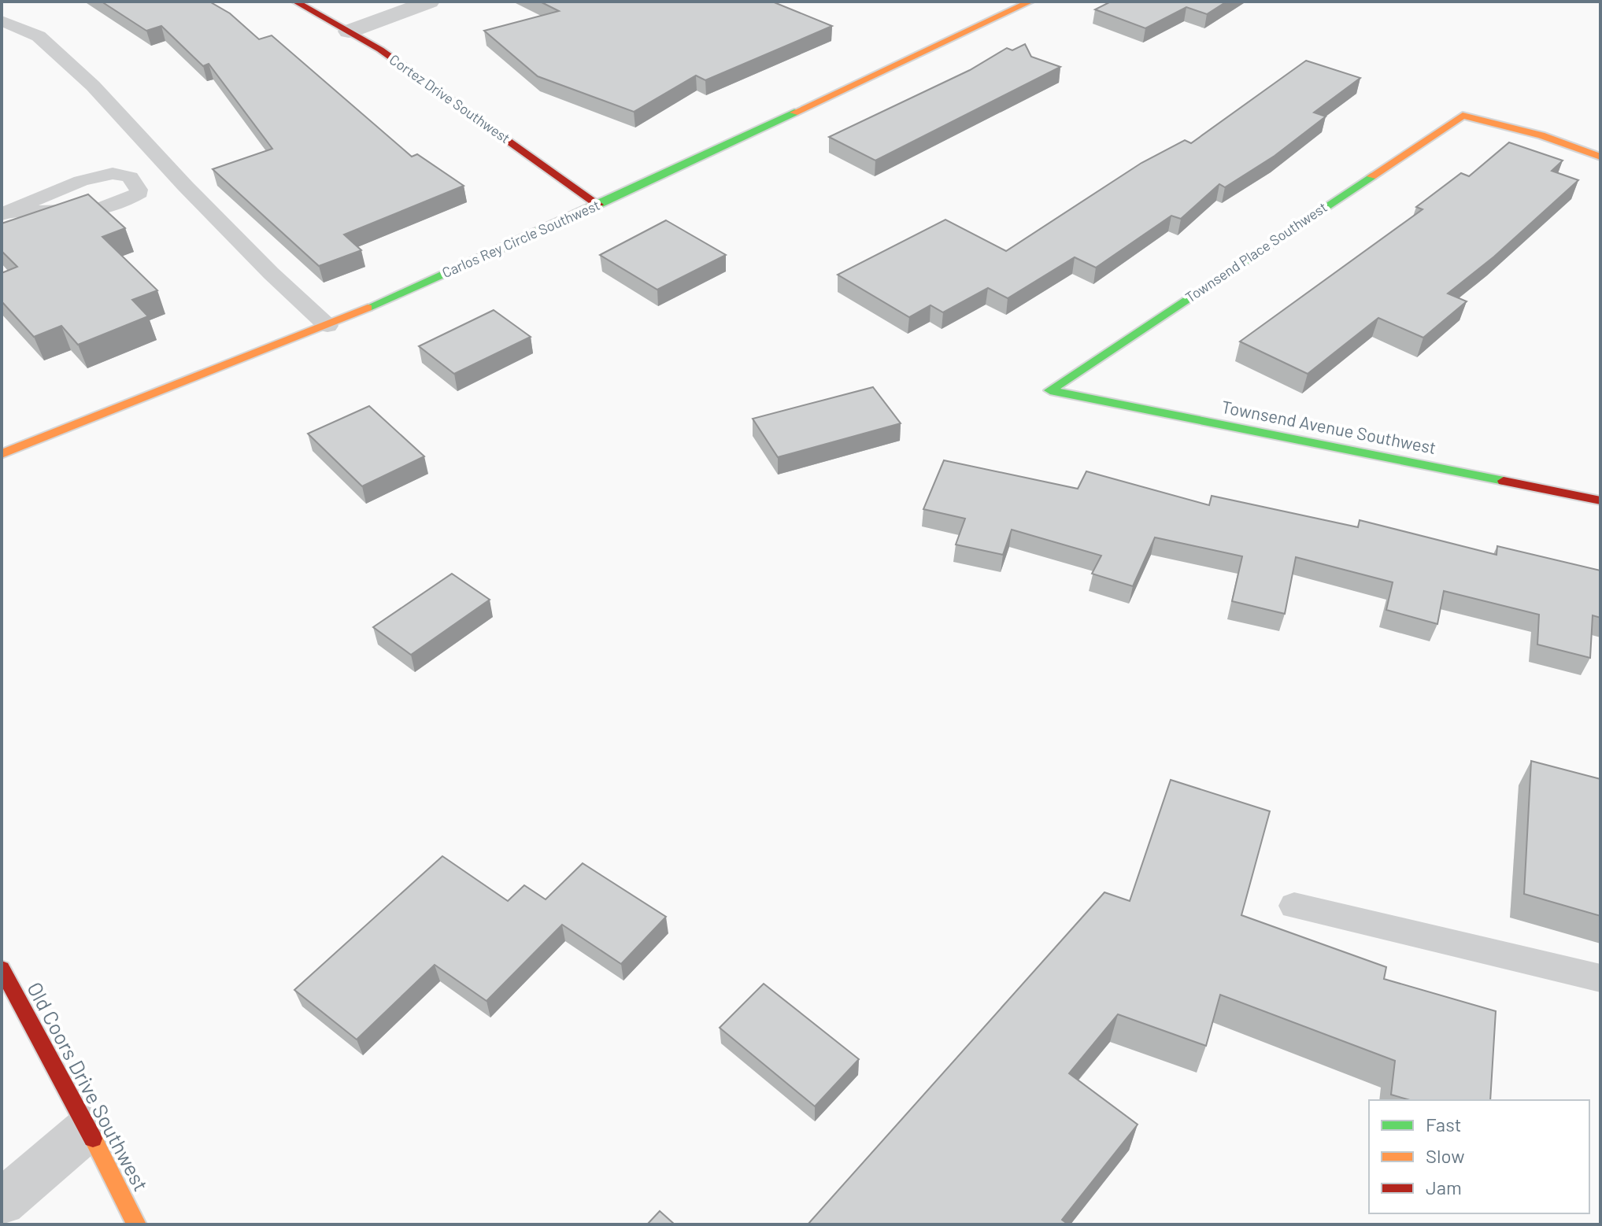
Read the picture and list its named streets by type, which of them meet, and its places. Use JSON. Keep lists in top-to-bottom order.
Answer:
{
  "streets": {
    "street": [
      "Cortez Drive Southwest",
      "Carlos Rey Circle Southwest",
      "Townsend Place Southwest",
      "Townsend Avenue Southwest",
      "Old Coors Drive Southwest"
    ]
  },
  "crossings": [
    ["Cortez Drive Southwest", "Carlos Rey Circle Southwest"],
    ["Townsend Place Southwest", "Townsend Avenue Southwest"]
  ],
  "legend": ["Fast", "Slow", "Jam"]
}
